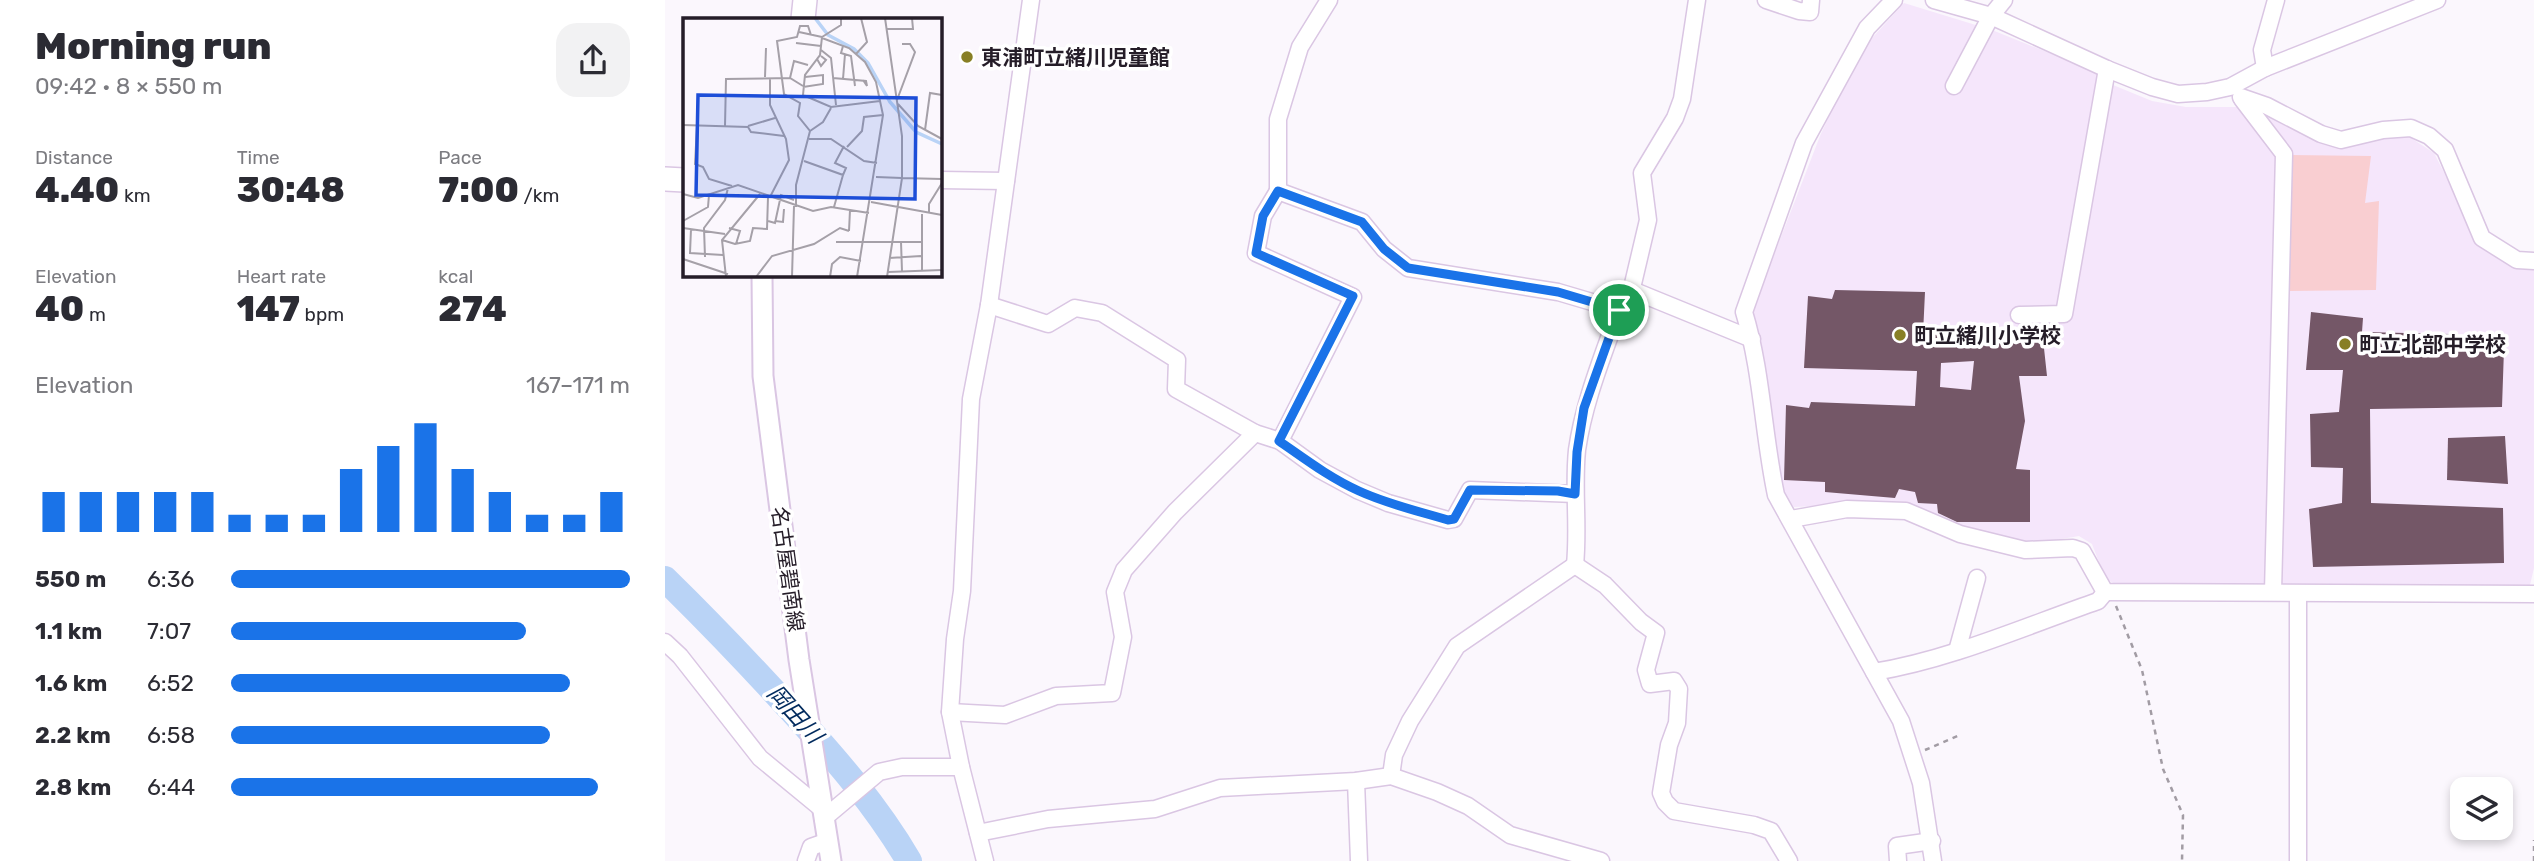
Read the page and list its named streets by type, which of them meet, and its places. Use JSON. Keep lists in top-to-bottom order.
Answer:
{
  "streets": {
    "main road": ["名古屋碧南線"]
  },
  "water": ["岡田川"],
  "places": ["東浦町立緒川児童館", "町立緒川小学校", "町立北部中学校"],
  "page": {
    "heading": ["Morning run", "09:42 · 8 × 550 m"],
    "stats": [
      ["Distance", "4.40 km"],
      ["Time", "30:48"],
      ["Pace", "7:00 /km"],
      ["Elevation", "40 m"],
      ["Heart rate", "147 bpm"],
      ["kcal", "274"]
    ],
    "chart": ["Elevation", "167–171 m"],
    "list": [
      {
        "name": "550 m",
        "note": "6:36"
      },
      {
        "name": "1.1 km",
        "note": "7:07"
      },
      {
        "name": "1.6 km",
        "note": "6:52"
      },
      {
        "name": "2.2 km",
        "note": "6:58"
      },
      {
        "name": "2.8 km",
        "note": "6:44"
      }
    ]
  }
}
